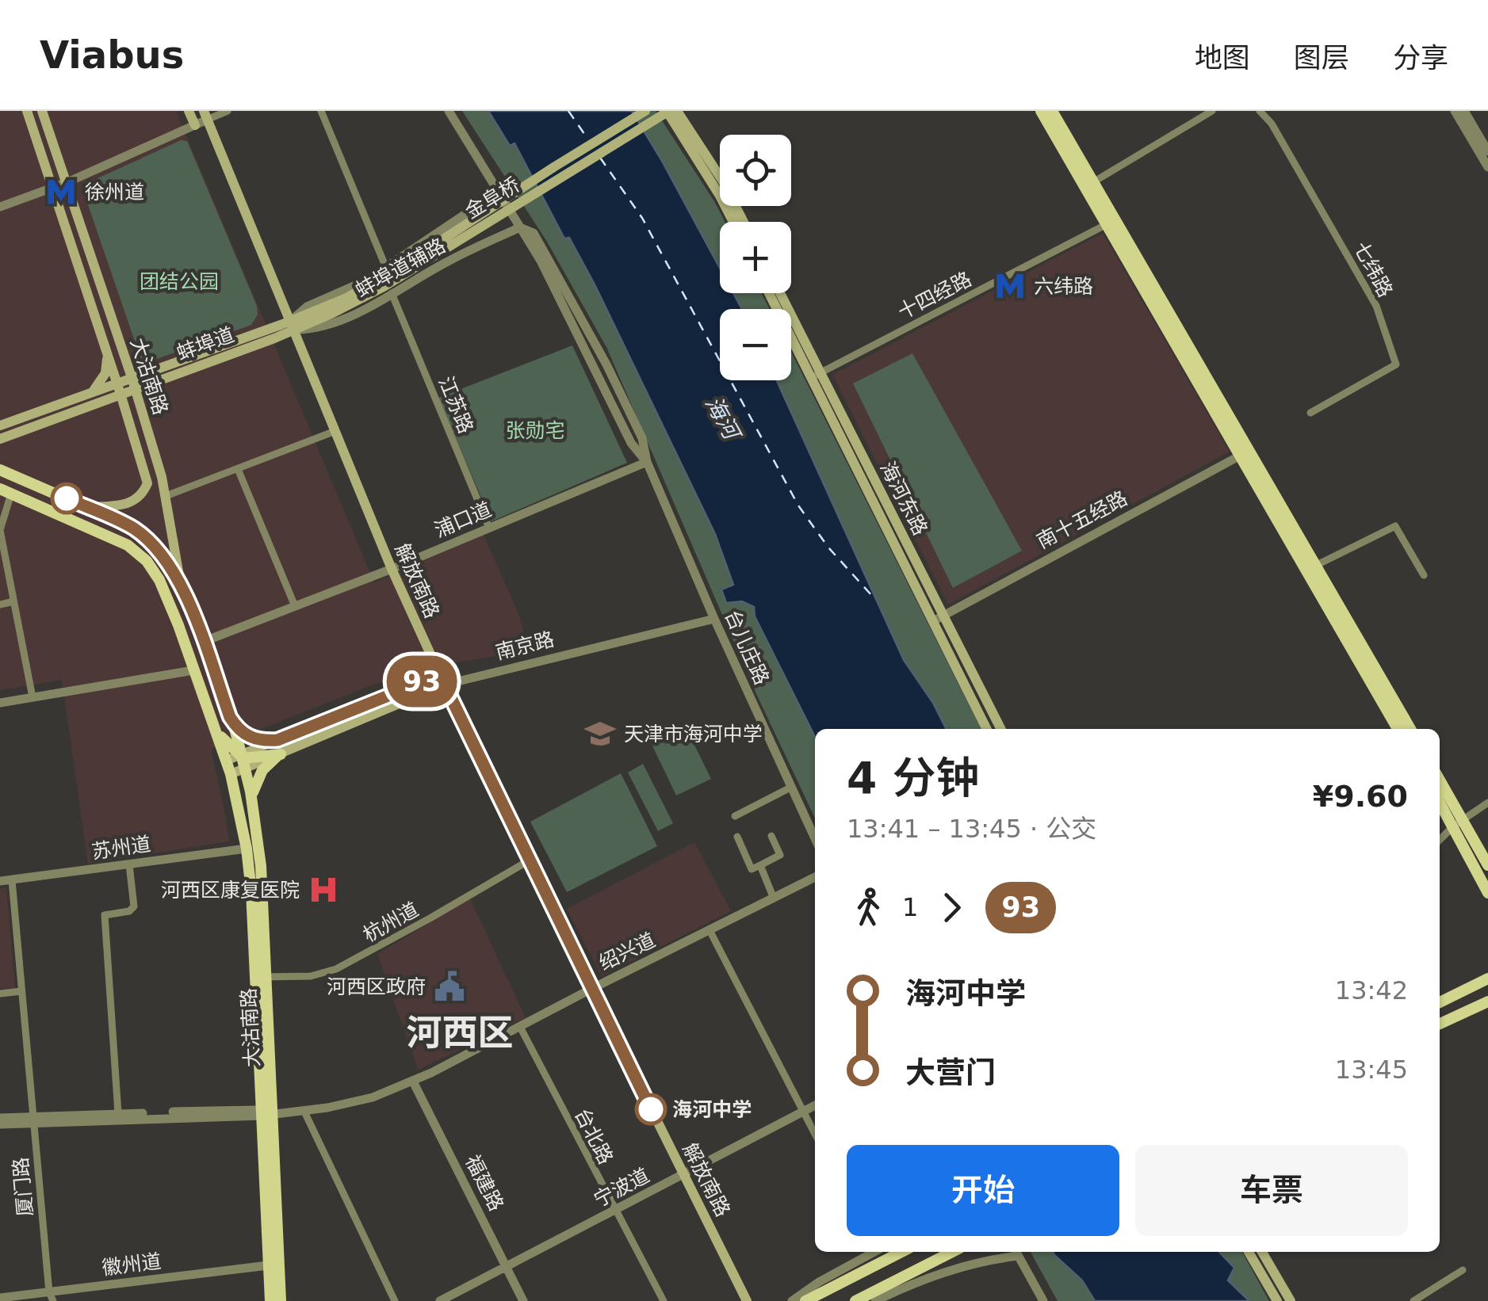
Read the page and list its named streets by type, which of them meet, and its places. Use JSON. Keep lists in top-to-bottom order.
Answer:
{
  "streets": {
    "main road": [
      "金阜桥",
      "蚌埠道",
      "大沽南路",
      "海河东路",
      "解放南路",
      "南京路"
    ],
    "street": [
      "蚌埠道辅路",
      "七纬路",
      "十四经路",
      "江苏路",
      "浦口道",
      "南十五经路",
      "台儿庄路",
      "苏州道",
      "杭州道",
      "绍兴道",
      "台北路",
      "福建路",
      "厦门路",
      "宁波道",
      "徽州道"
    ]
  },
  "crossings": [
    ["金阜桥", "蚌埠道"],
    ["蚌埠道辅路", "蚌埠道"],
    ["蚌埠道辅路", "江苏路"],
    ["蚌埠道辅路", "解放南路"],
    ["蚌埠道辅路", "台儿庄路"],
    ["十四经路", "海河东路"],
    ["蚌埠道", "大沽南路"],
    ["蚌埠道", "解放南路"],
    ["蚌埠道", "台儿庄路"],
    ["大沽南路", "南京路"],
    ["大沽南路", "苏州道"],
    ["大沽南路", "杭州道"],
    ["大沽南路", "绍兴道"],
    ["大沽南路", "徽州道"],
    ["江苏路", "浦口道"],
    ["海河东路", "南十五经路"],
    ["浦口道", "解放南路"],
    ["浦口道", "台儿庄路"],
    ["解放南路", "南京路"],
    ["解放南路", "杭州道"],
    ["解放南路", "绍兴道"],
    ["解放南路", "宁波道"],
    ["南京路", "台儿庄路"],
    ["苏州道", "厦门路"],
    ["绍兴道", "台北路"],
    ["绍兴道", "福建路"],
    ["绍兴道", "厦门路"],
    ["台北路", "宁波道"],
    ["福建路", "宁波道"],
    ["厦门路", "徽州道"]
  ],
  "districts": ["河西区"],
  "water": ["海河"],
  "parks": ["团结公园", "张勋宅"],
  "places": {
    "metro station": ["徐州道", "六纬路"],
    "school or university": ["天津市海河中学"],
    "hospital": ["河西区康复医院"],
    "public building": ["河西区政府"],
    "other": ["海河中学"]
  },
  "lines": ["bus line 93"],
  "page": {
    "header": "Viabus",
    "nav": ["地图", "图层", "分享"],
    "on_map": "93",
    "map_buttons": ["+", "−"],
    "heading": ["4 分钟", "13:41 – 13:45 · 公交", "¥9.60"],
    "legs": ["1", "93"],
    "list": [
      {
        "name": "海河中学",
        "value": "13:42"
      },
      {
        "name": "大营门",
        "value": "13:45"
      }
    ],
    "buttons": ["开始", "车票"]
  }
}
